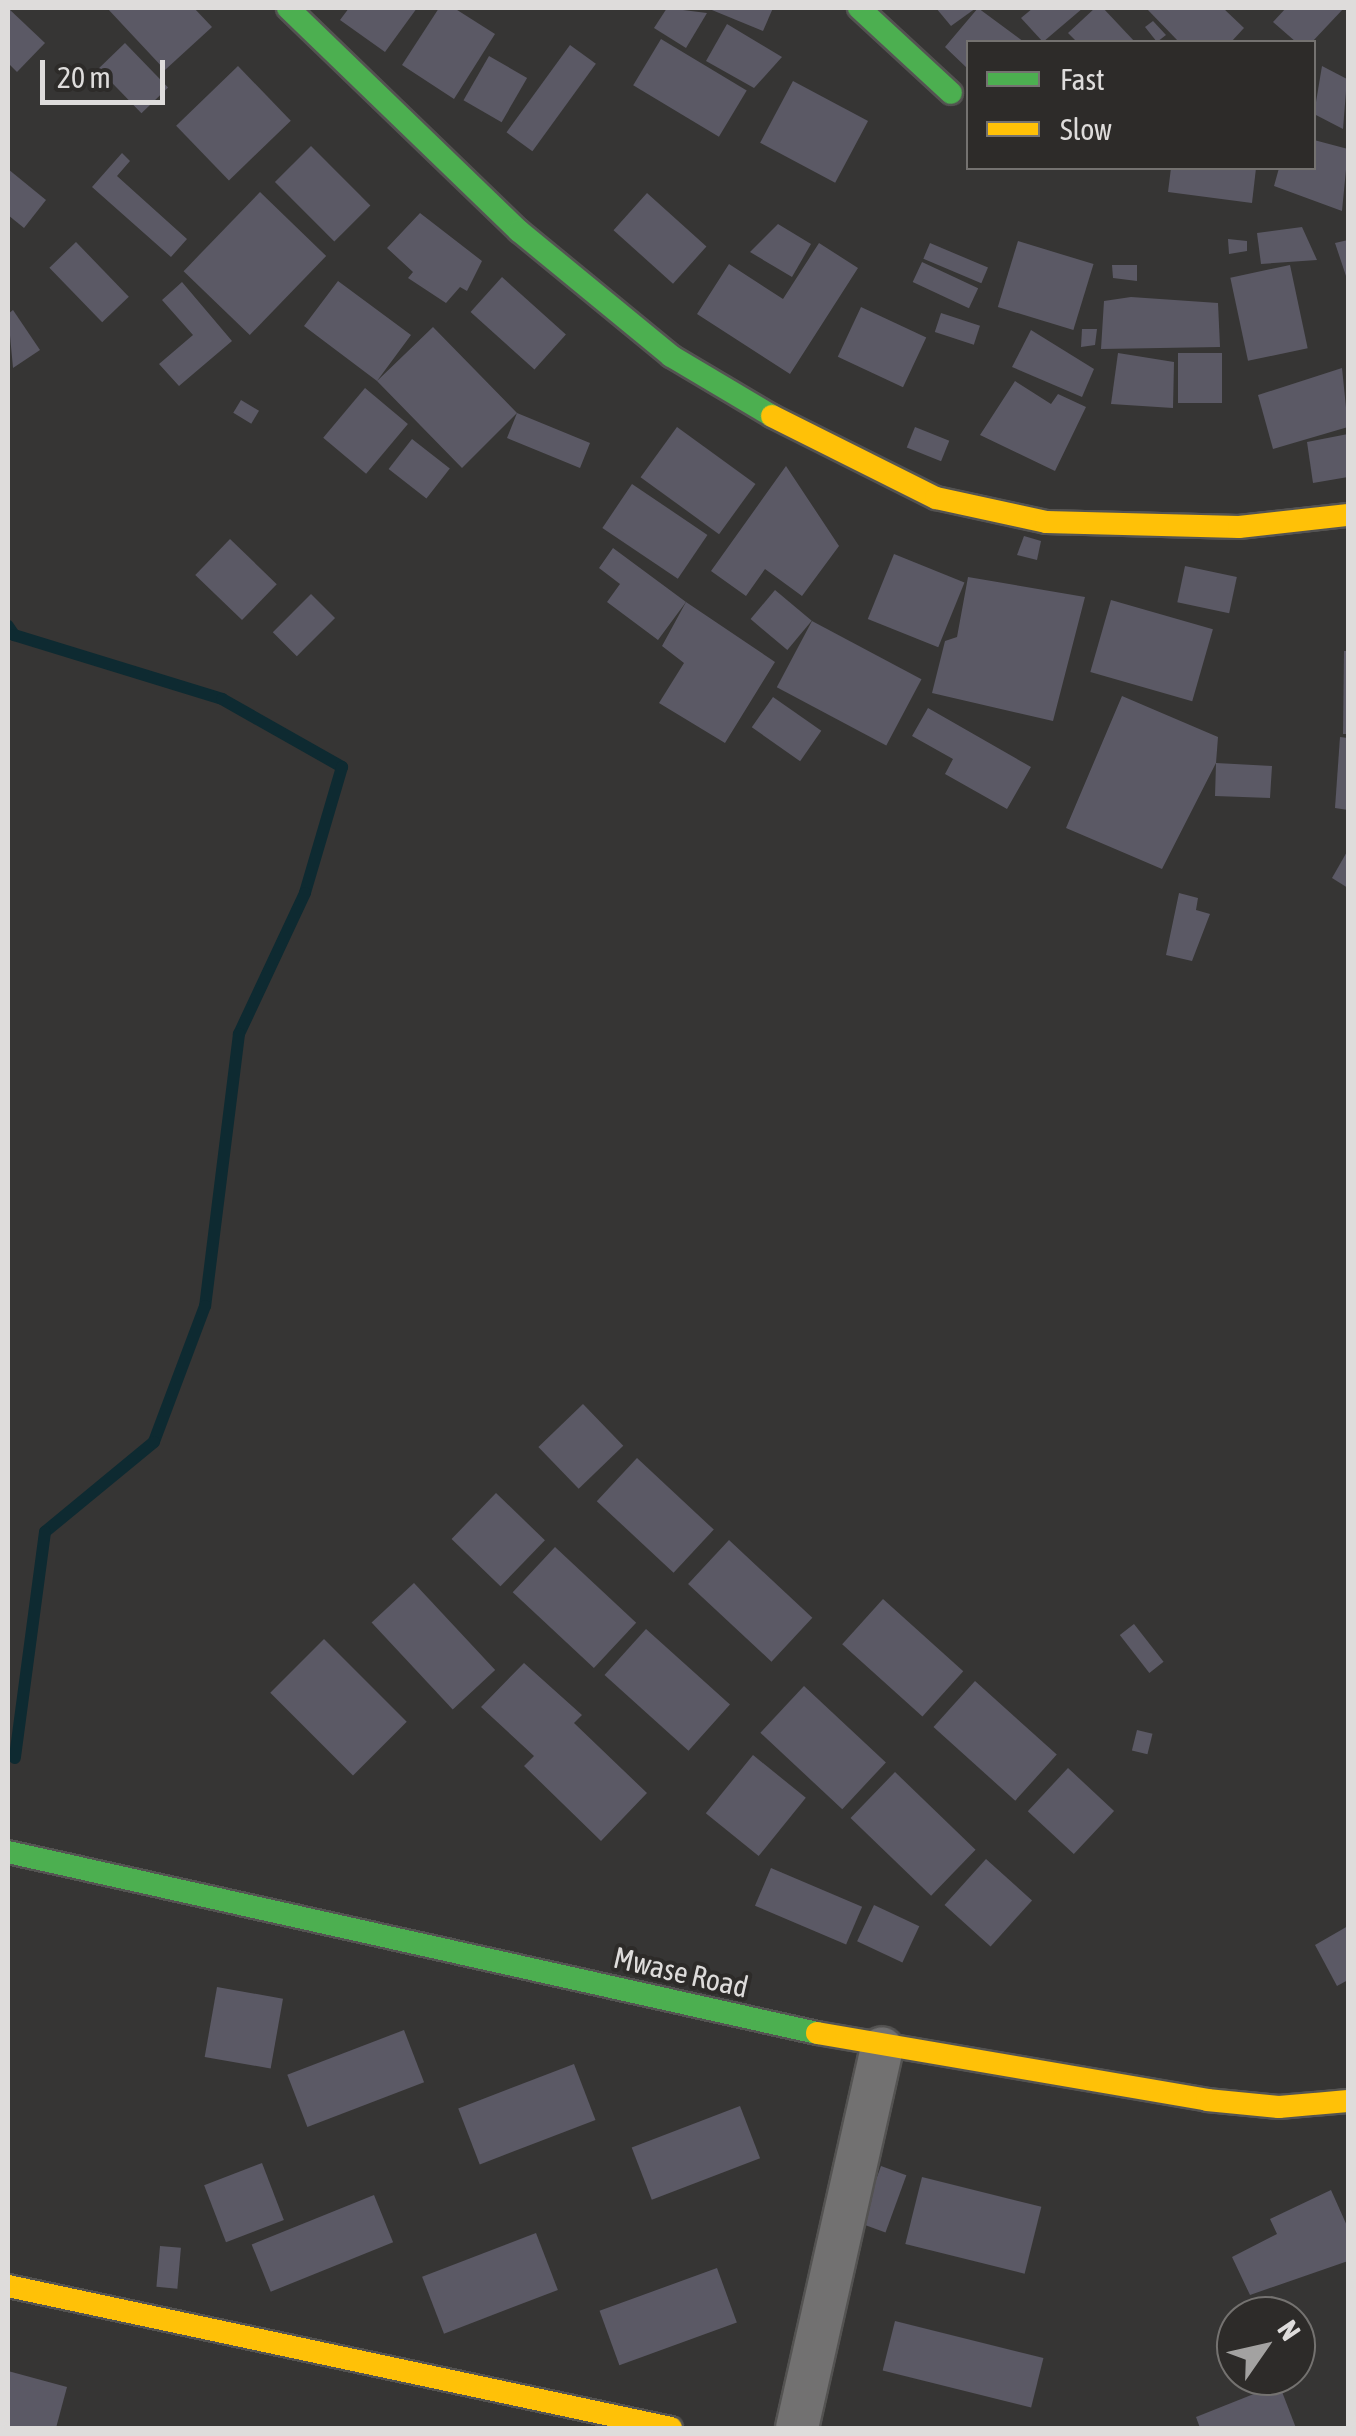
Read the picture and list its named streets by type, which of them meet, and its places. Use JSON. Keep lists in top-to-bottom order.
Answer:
{
  "streets": {
    "street": ["Mwase Road"]
  },
  "legend": ["Fast", "Slow"],
  "scale_bar": "20 m",
  "north": "top right"
}
